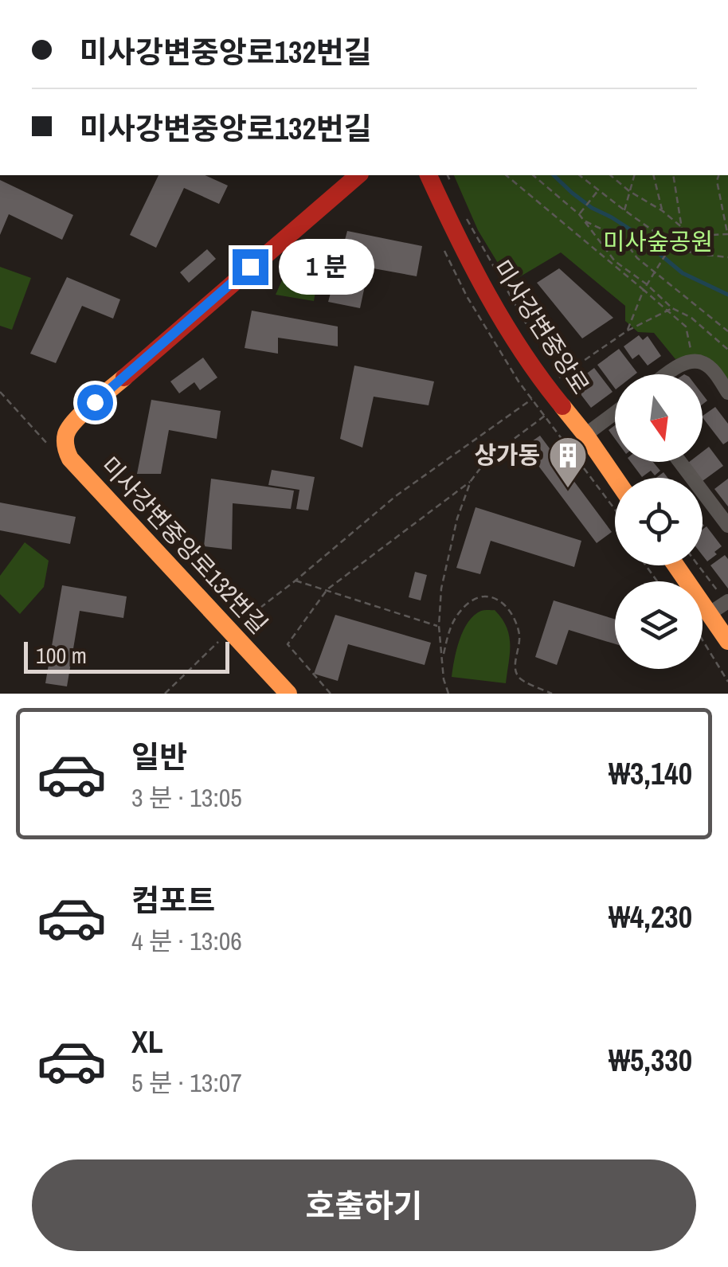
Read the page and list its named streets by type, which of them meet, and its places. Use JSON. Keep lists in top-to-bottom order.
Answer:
{
  "streets": {
    "street": ["미사강변중앙로", "미사강변중앙로132번길"]
  },
  "parks": ["미사숲공원"],
  "places": {
    "building": ["상가동"]
  },
  "scale_bar": "100 m",
  "north": "bottom",
  "page": {
    "banner": ["미사강변중앙로132번길", "미사강변중앙로132번길"],
    "bubble": "1 분",
    "scale": "100 m",
    "list": [
      {
        "name": "일반",
        "note": "3 분 · 13:05",
        "value": "₩3,140"
      },
      {
        "name": "컴포트",
        "note": "4 분 · 13:06",
        "value": "₩4,230"
      },
      {
        "name": "XL",
        "note": "5 분 · 13:07",
        "value": "₩5,330"
      }
    ],
    "buttons": "호출하기"
  }
}
